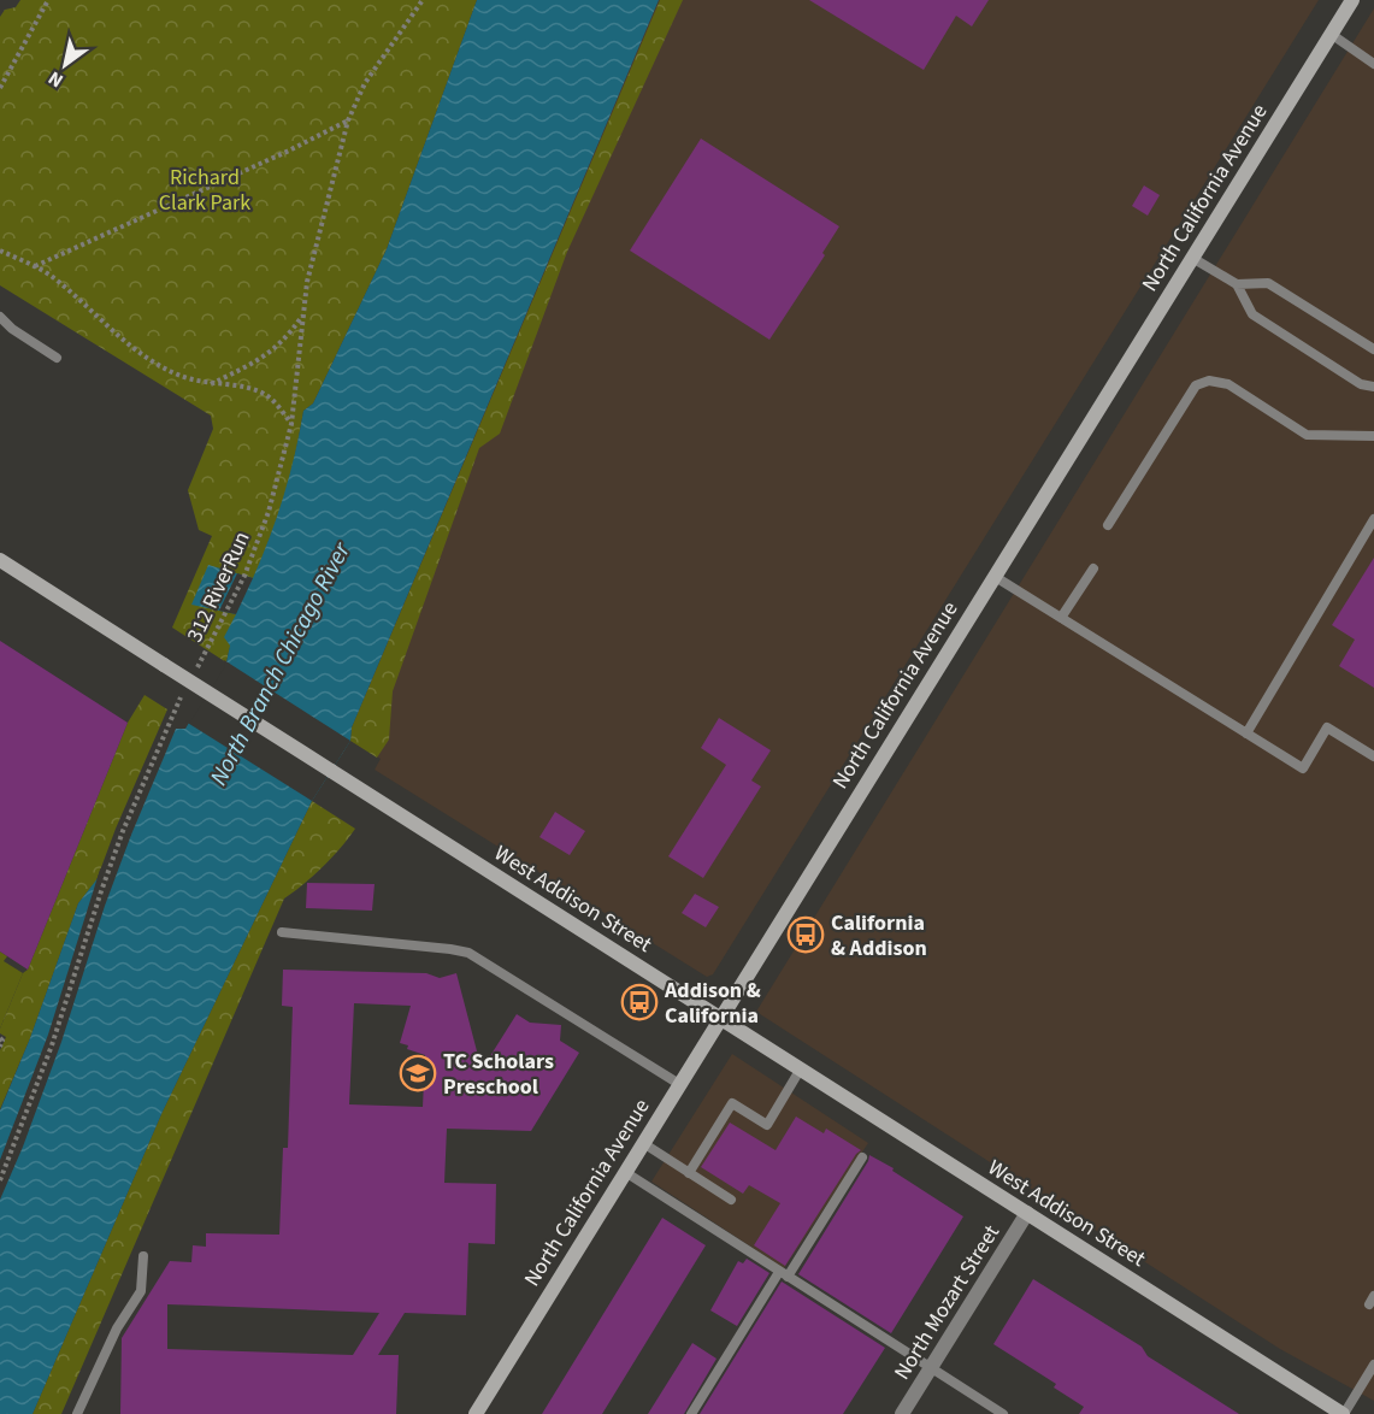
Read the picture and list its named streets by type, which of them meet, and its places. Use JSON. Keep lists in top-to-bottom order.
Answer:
{
  "streets": {
    "street": ["North California Avenue", "West Addison Street", "North Mozart Street"],
    "path": ["312 RiverRun"]
  },
  "crossings": [
    ["North California Avenue", "West Addison Street"],
    ["West Addison Street", "North Mozart Street"]
  ],
  "water": ["North Branch Chicago River"],
  "parks": ["Richard Clark Park"],
  "places": {
    "bus stop": ["California & Addison", "Addison & California"],
    "school or university": ["TC Scholars Preschool"]
  },
  "north": "bottom left"
}
